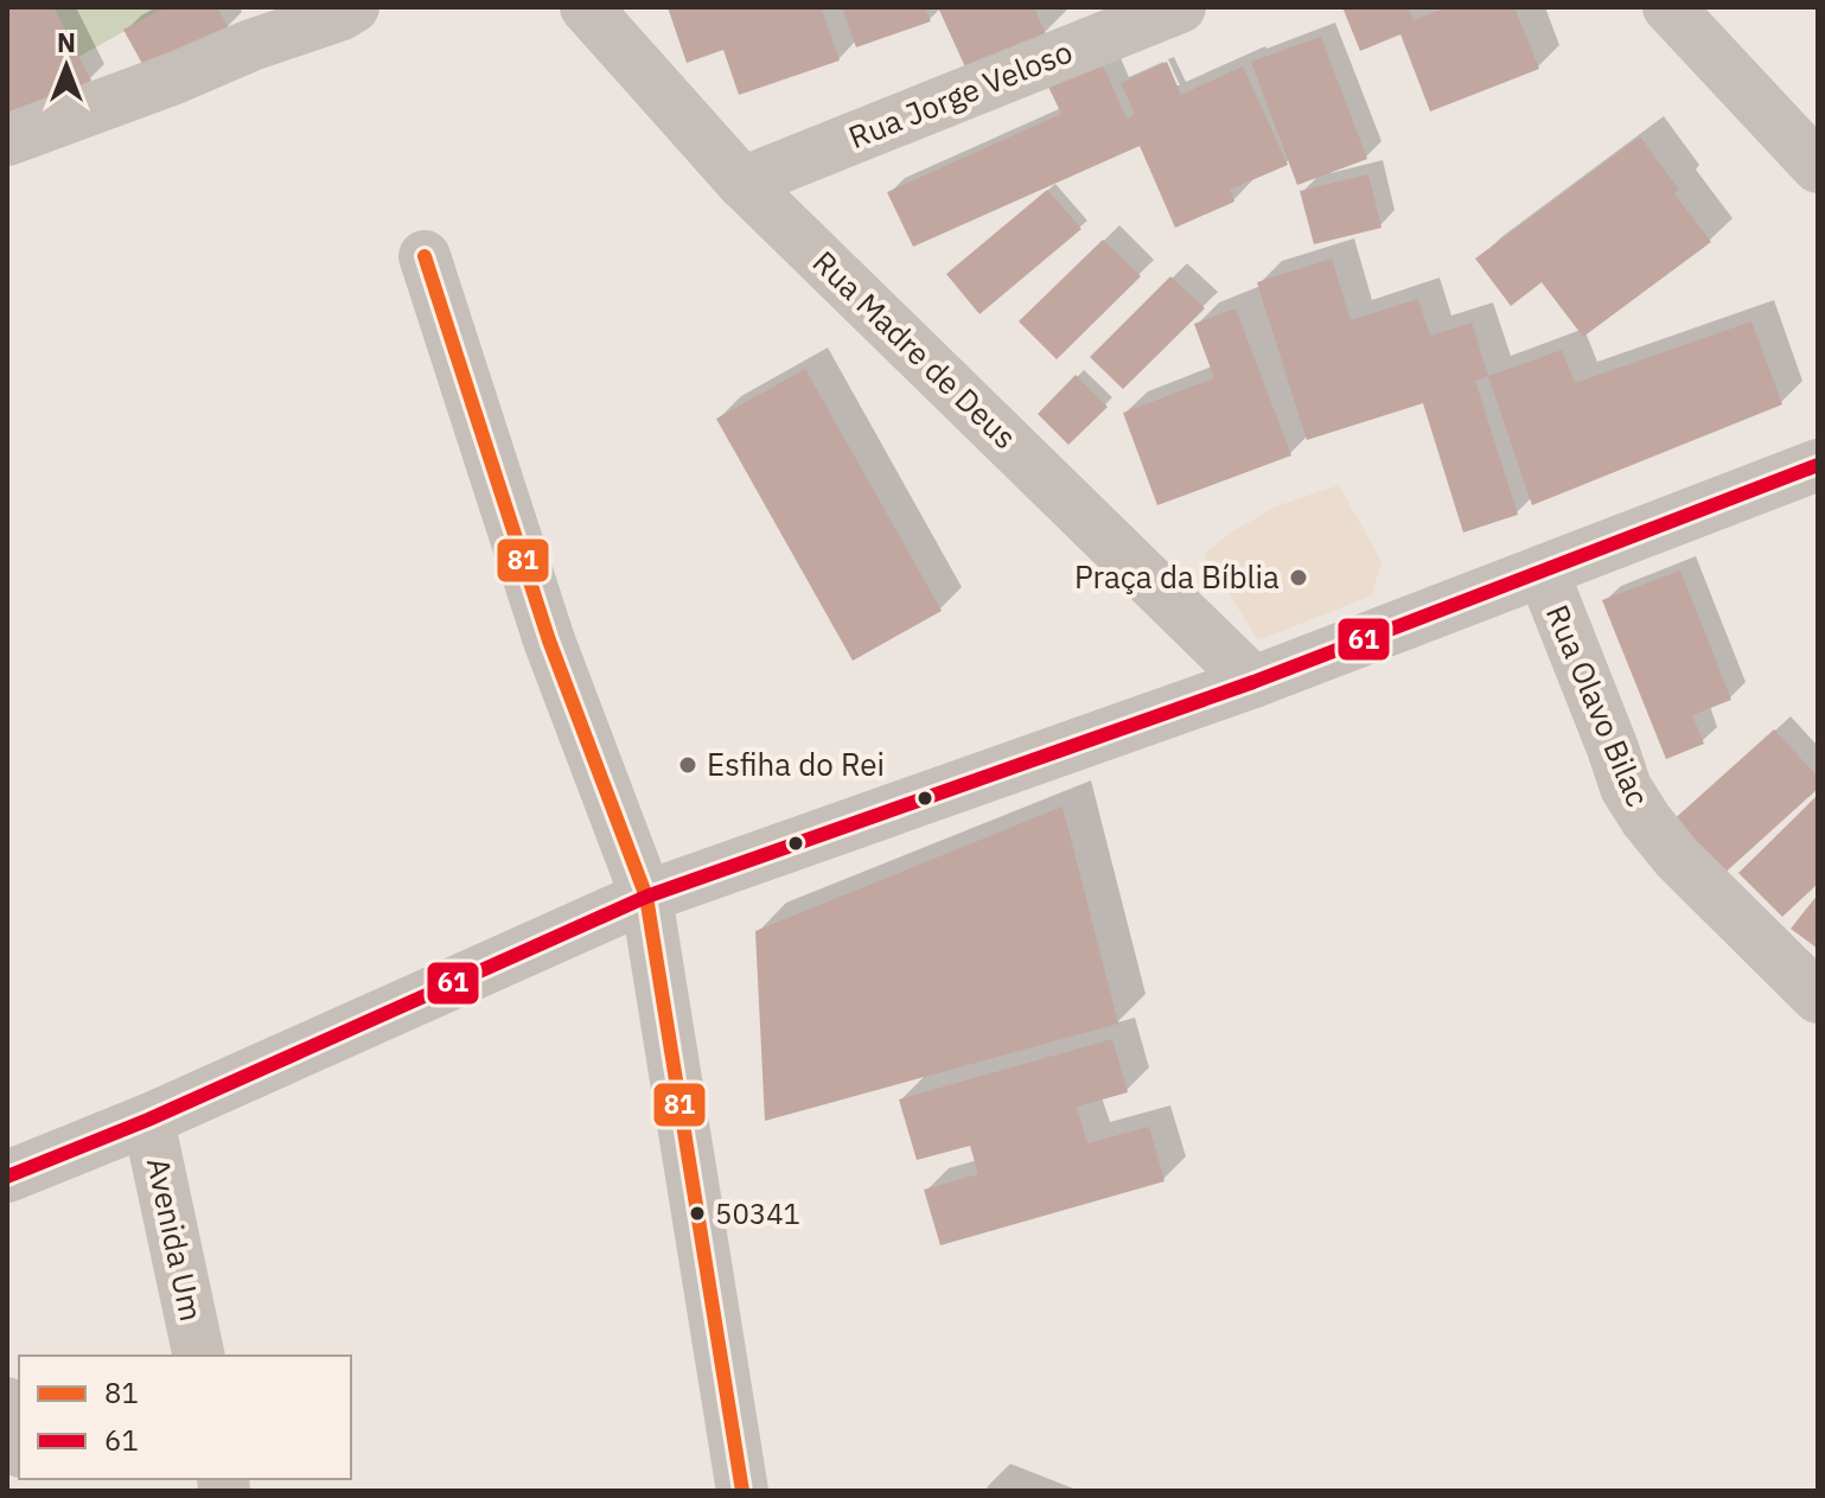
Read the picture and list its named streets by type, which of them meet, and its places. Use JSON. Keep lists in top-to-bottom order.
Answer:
{
  "streets": {
    "street": [
      "Rua Jorge Veloso",
      "Rua Madre de Deus",
      "Rua Olavo Bilac",
      "Avenida Um"
    ]
  },
  "crossings": [
    ["Rua Jorge Veloso", "Rua Madre de Deus"]
  ],
  "places": ["Praça da Bíblia", "Esfiha do Rei", "50341"],
  "lines": ["transit line 81", "transit line 61"],
  "legend": ["81", "61"],
  "north": "top"
}
